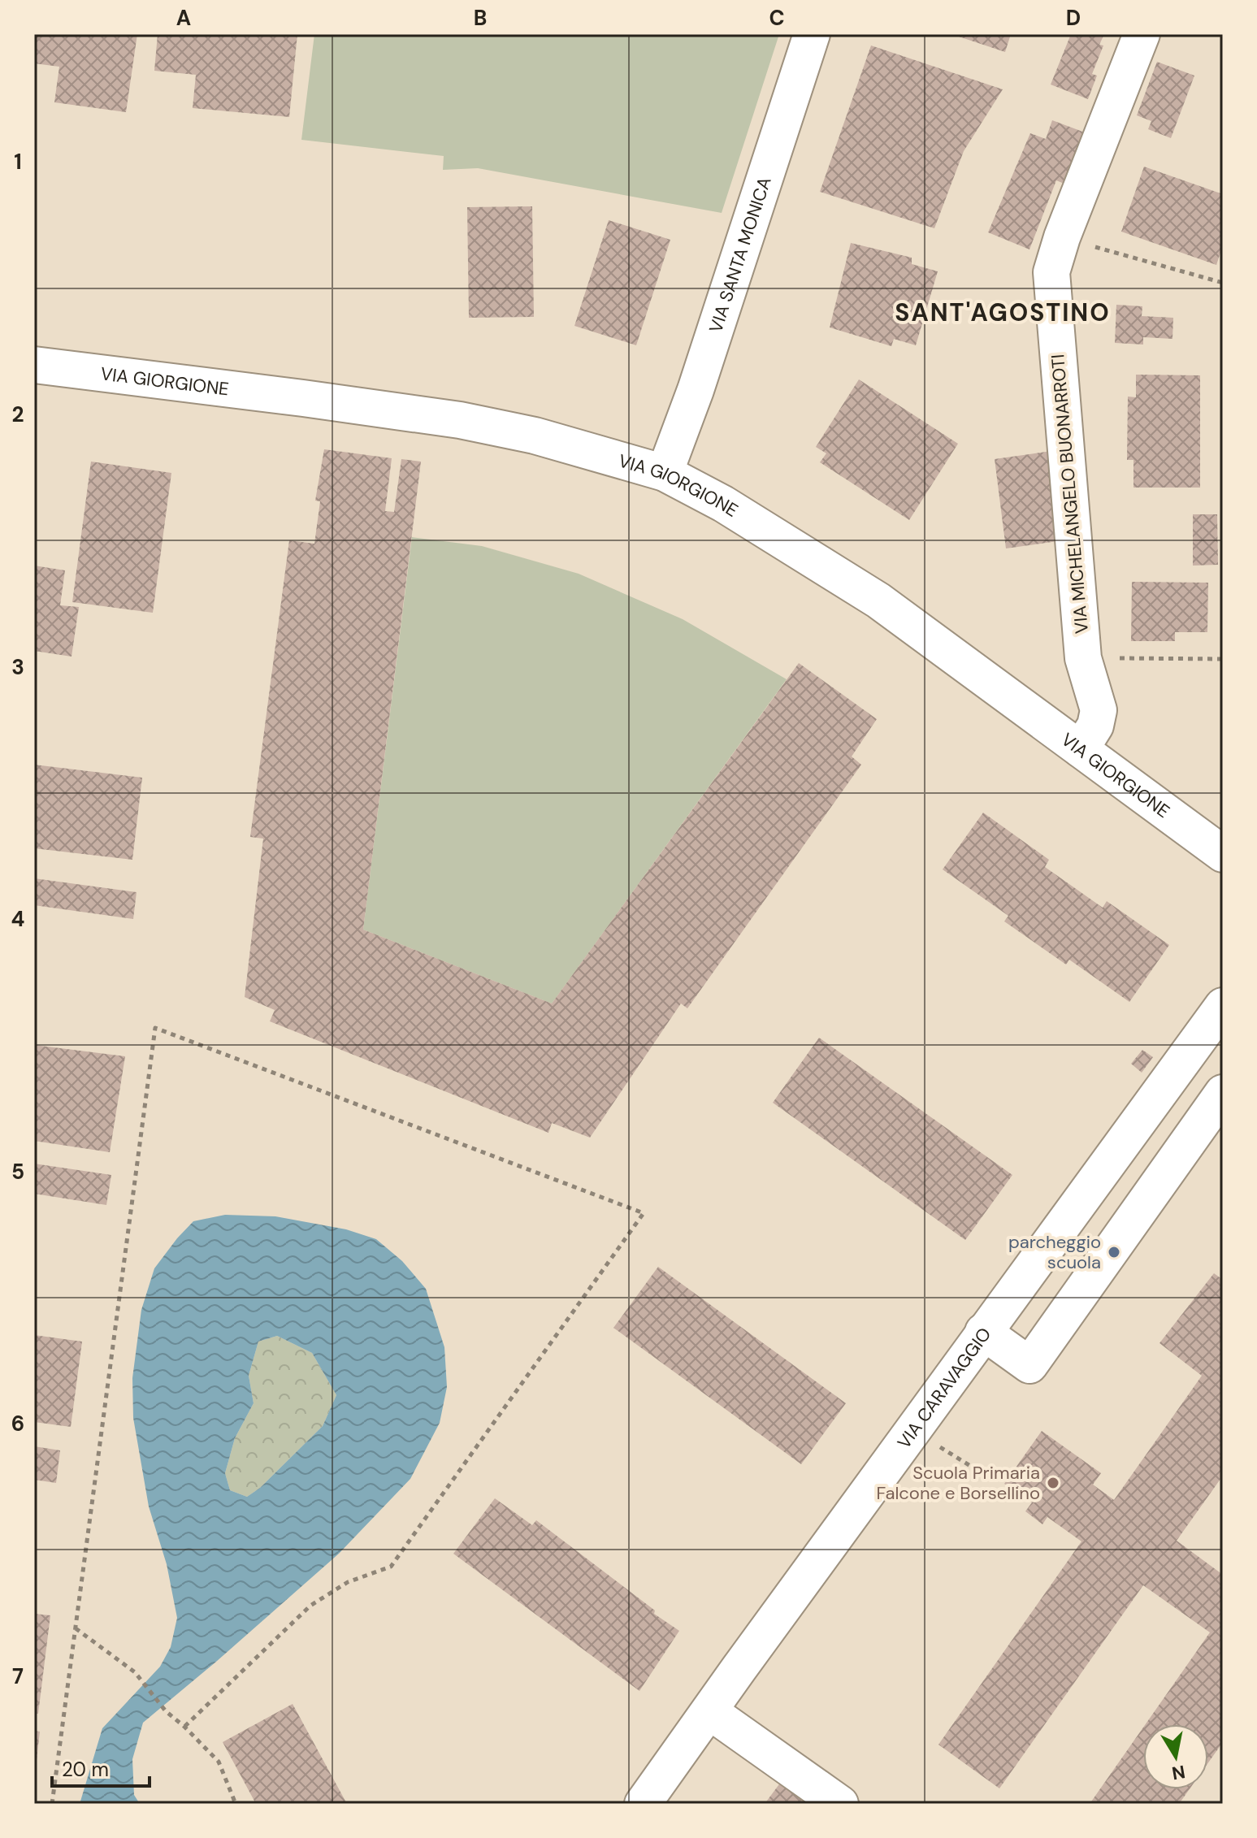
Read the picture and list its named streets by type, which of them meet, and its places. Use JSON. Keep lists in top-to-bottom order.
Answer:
{
  "streets": {
    "street": [
      "VIA SANTA MONICA",
      "VIA GIORGIONE",
      "VIA MICHELANGELO BUONARROTI",
      "VIA CARAVAGGIO"
    ]
  },
  "crossings": [
    ["VIA SANTA MONICA", "VIA GIORGIONE"],
    ["VIA GIORGIONE", "VIA MICHELANGELO BUONARROTI"]
  ],
  "districts": ["SANT'AGOSTINO"],
  "places": ["parcheggio scuola", "Scuola Primaria Falcone e Borsellino"],
  "scale_bar": "20 m",
  "north": "bottom",
  "grid": {
    "columns": [
      "A",
      "B",
      "C",
      "D"
    ],
    "rows": [
      "1",
      "2",
      "3",
      "4",
      "5",
      "6",
      "7"
    ]
  }
}
